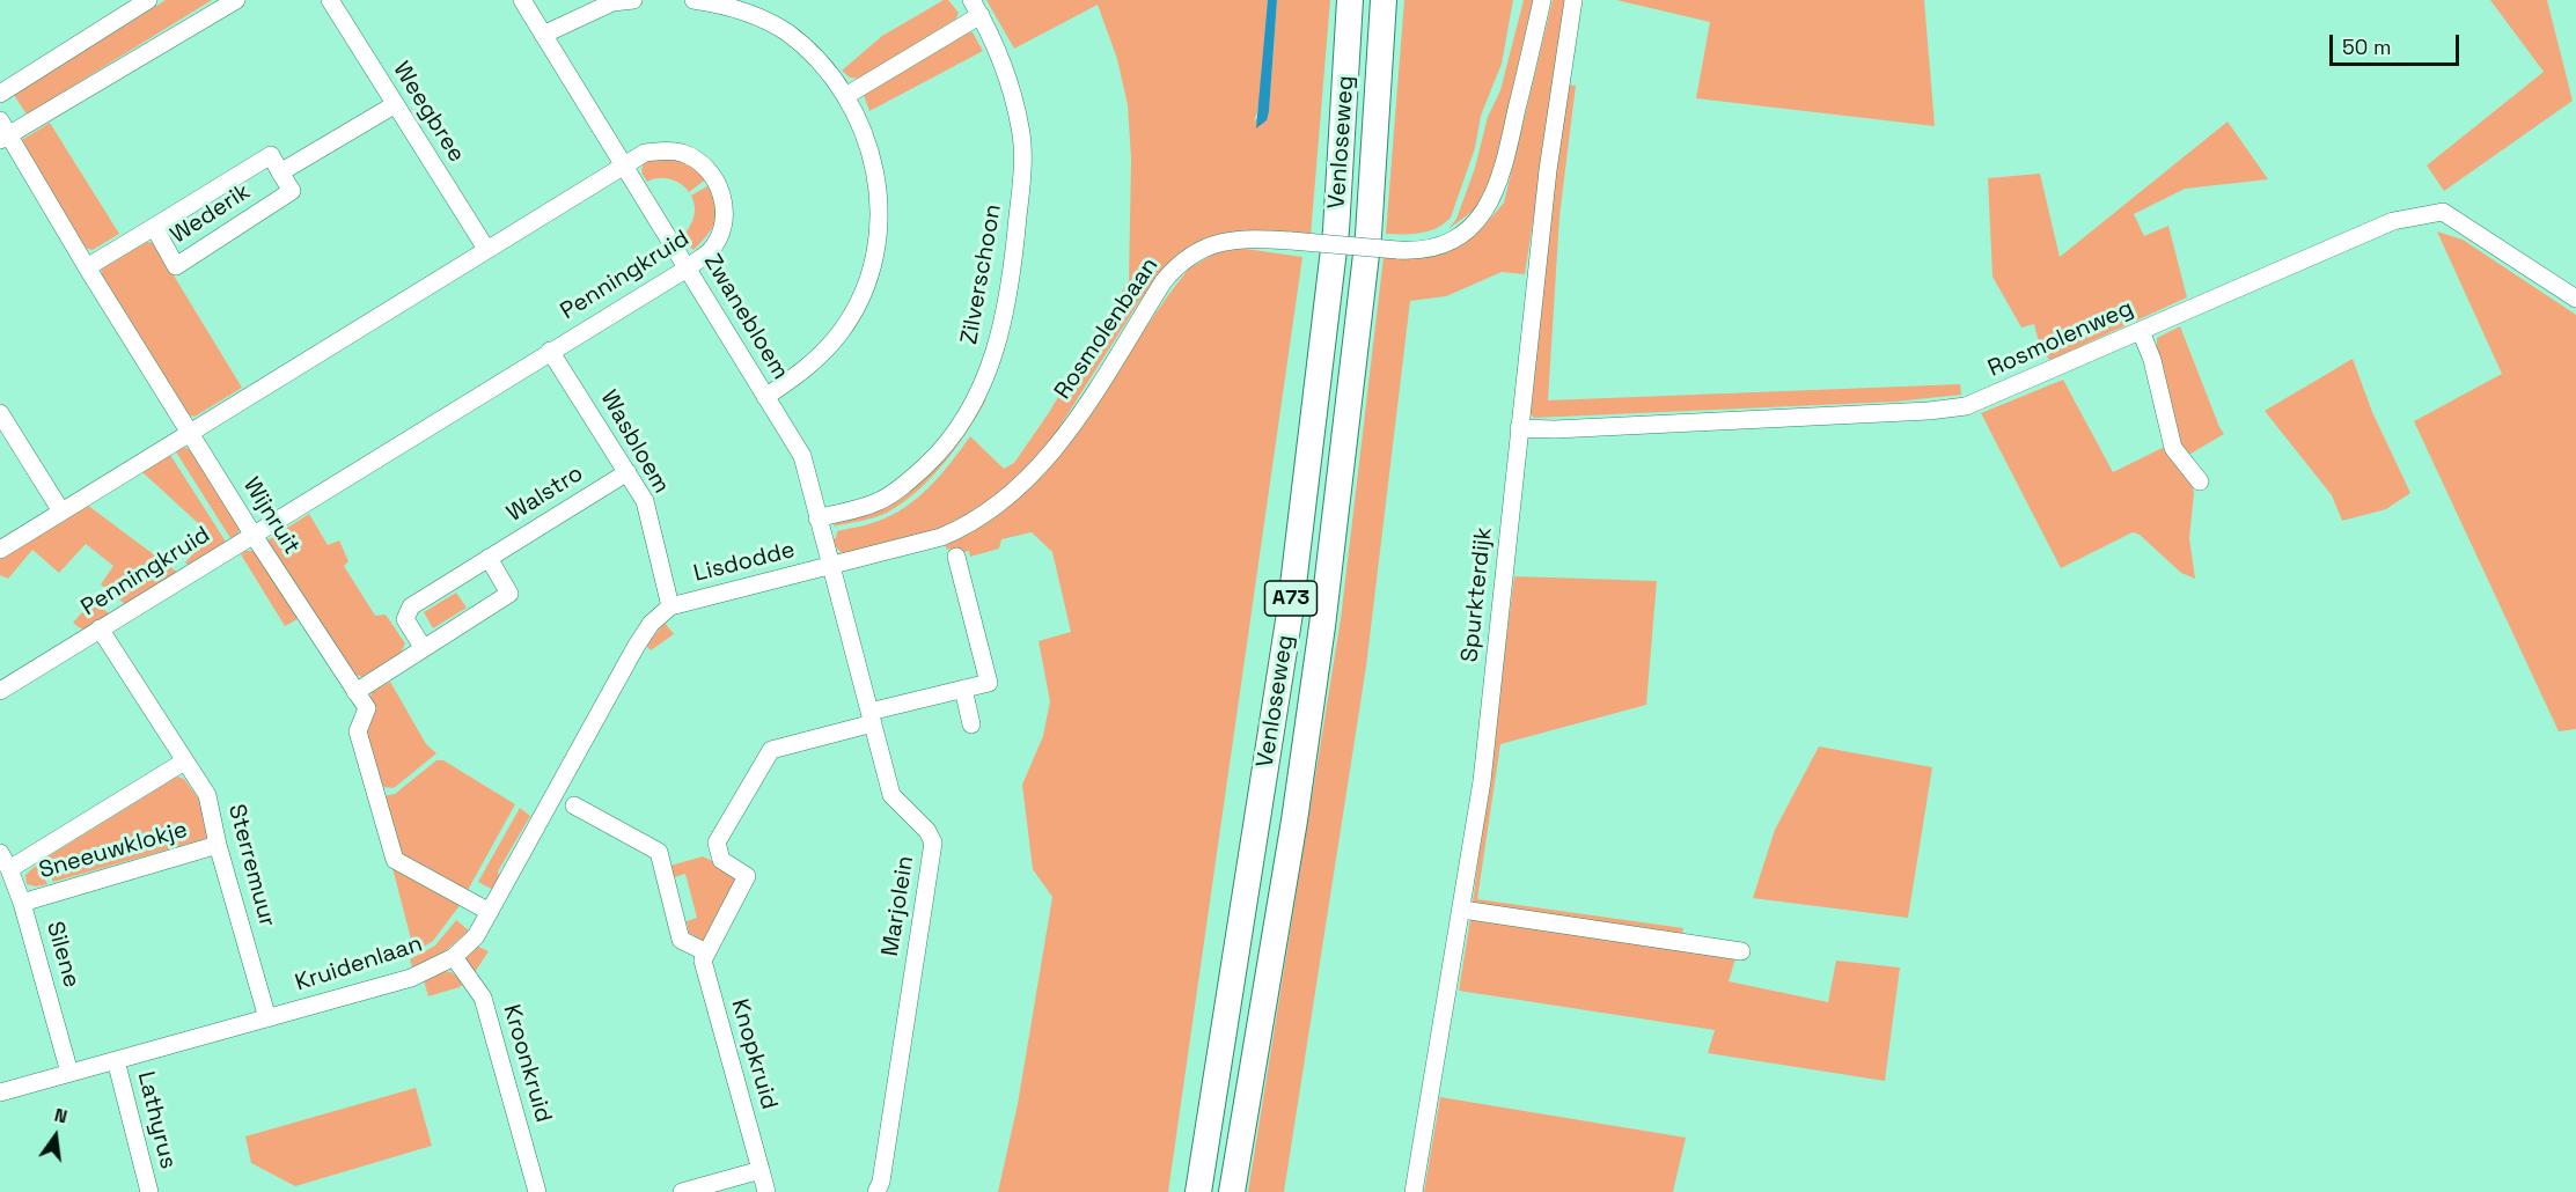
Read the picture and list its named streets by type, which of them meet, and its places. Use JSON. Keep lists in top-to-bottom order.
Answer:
{
  "streets": {
    "highway": ["Venloseweg", "A73"],
    "street": [
      "Weegbree",
      "Wederik",
      "Zilverschoon",
      "Penningkruid",
      "Zwanebloem",
      "Rosmolenbaan",
      "Rosmolenweg",
      "Wasbloem",
      "Walstro",
      "Wijnruit",
      "Lisdodde",
      "Spurkterdijk",
      "Sneeuwklokje",
      "Sterremuur",
      "Marjolein",
      "Silene",
      "Kruidenlaan",
      "Knopkruid",
      "Kroonkruid",
      "Lathyrus"
    ]
  },
  "crossings": [
    ["Weegbree", "Penningkruid"],
    ["Wederik", "Wijnruit"],
    ["Zilverschoon", "Zwanebloem"],
    ["Penningkruid", "Zwanebloem"],
    ["Penningkruid", "Wasbloem"],
    ["Penningkruid", "Wijnruit"],
    ["Penningkruid", "Sterremuur"],
    ["Zwanebloem", "Rosmolenbaan"],
    ["Zwanebloem", "Lisdodde"],
    ["Zwanebloem", "Marjolein"],
    ["Rosmolenbaan", "Lisdodde"],
    ["Rosmolenbaan", "Marjolein"],
    ["Rosmolenweg", "Spurkterdijk"],
    ["Wasbloem", "Walstro"],
    ["Wasbloem", "Lisdodde"],
    ["Wasbloem", "Kruidenlaan"],
    ["Wijnruit", "Kruidenlaan"],
    ["Lisdodde", "Marjolein"],
    ["Lisdodde", "Kruidenlaan"],
    ["Sneeuwklokje", "Sterremuur"],
    ["Sneeuwklokje", "Silene"],
    ["Sterremuur", "Kruidenlaan"],
    ["Silene", "Kruidenlaan"],
    ["Kruidenlaan", "Kroonkruid"],
    ["Kruidenlaan", "Lathyrus"]
  ],
  "scale_bar": "50 m",
  "north": "top"
}
